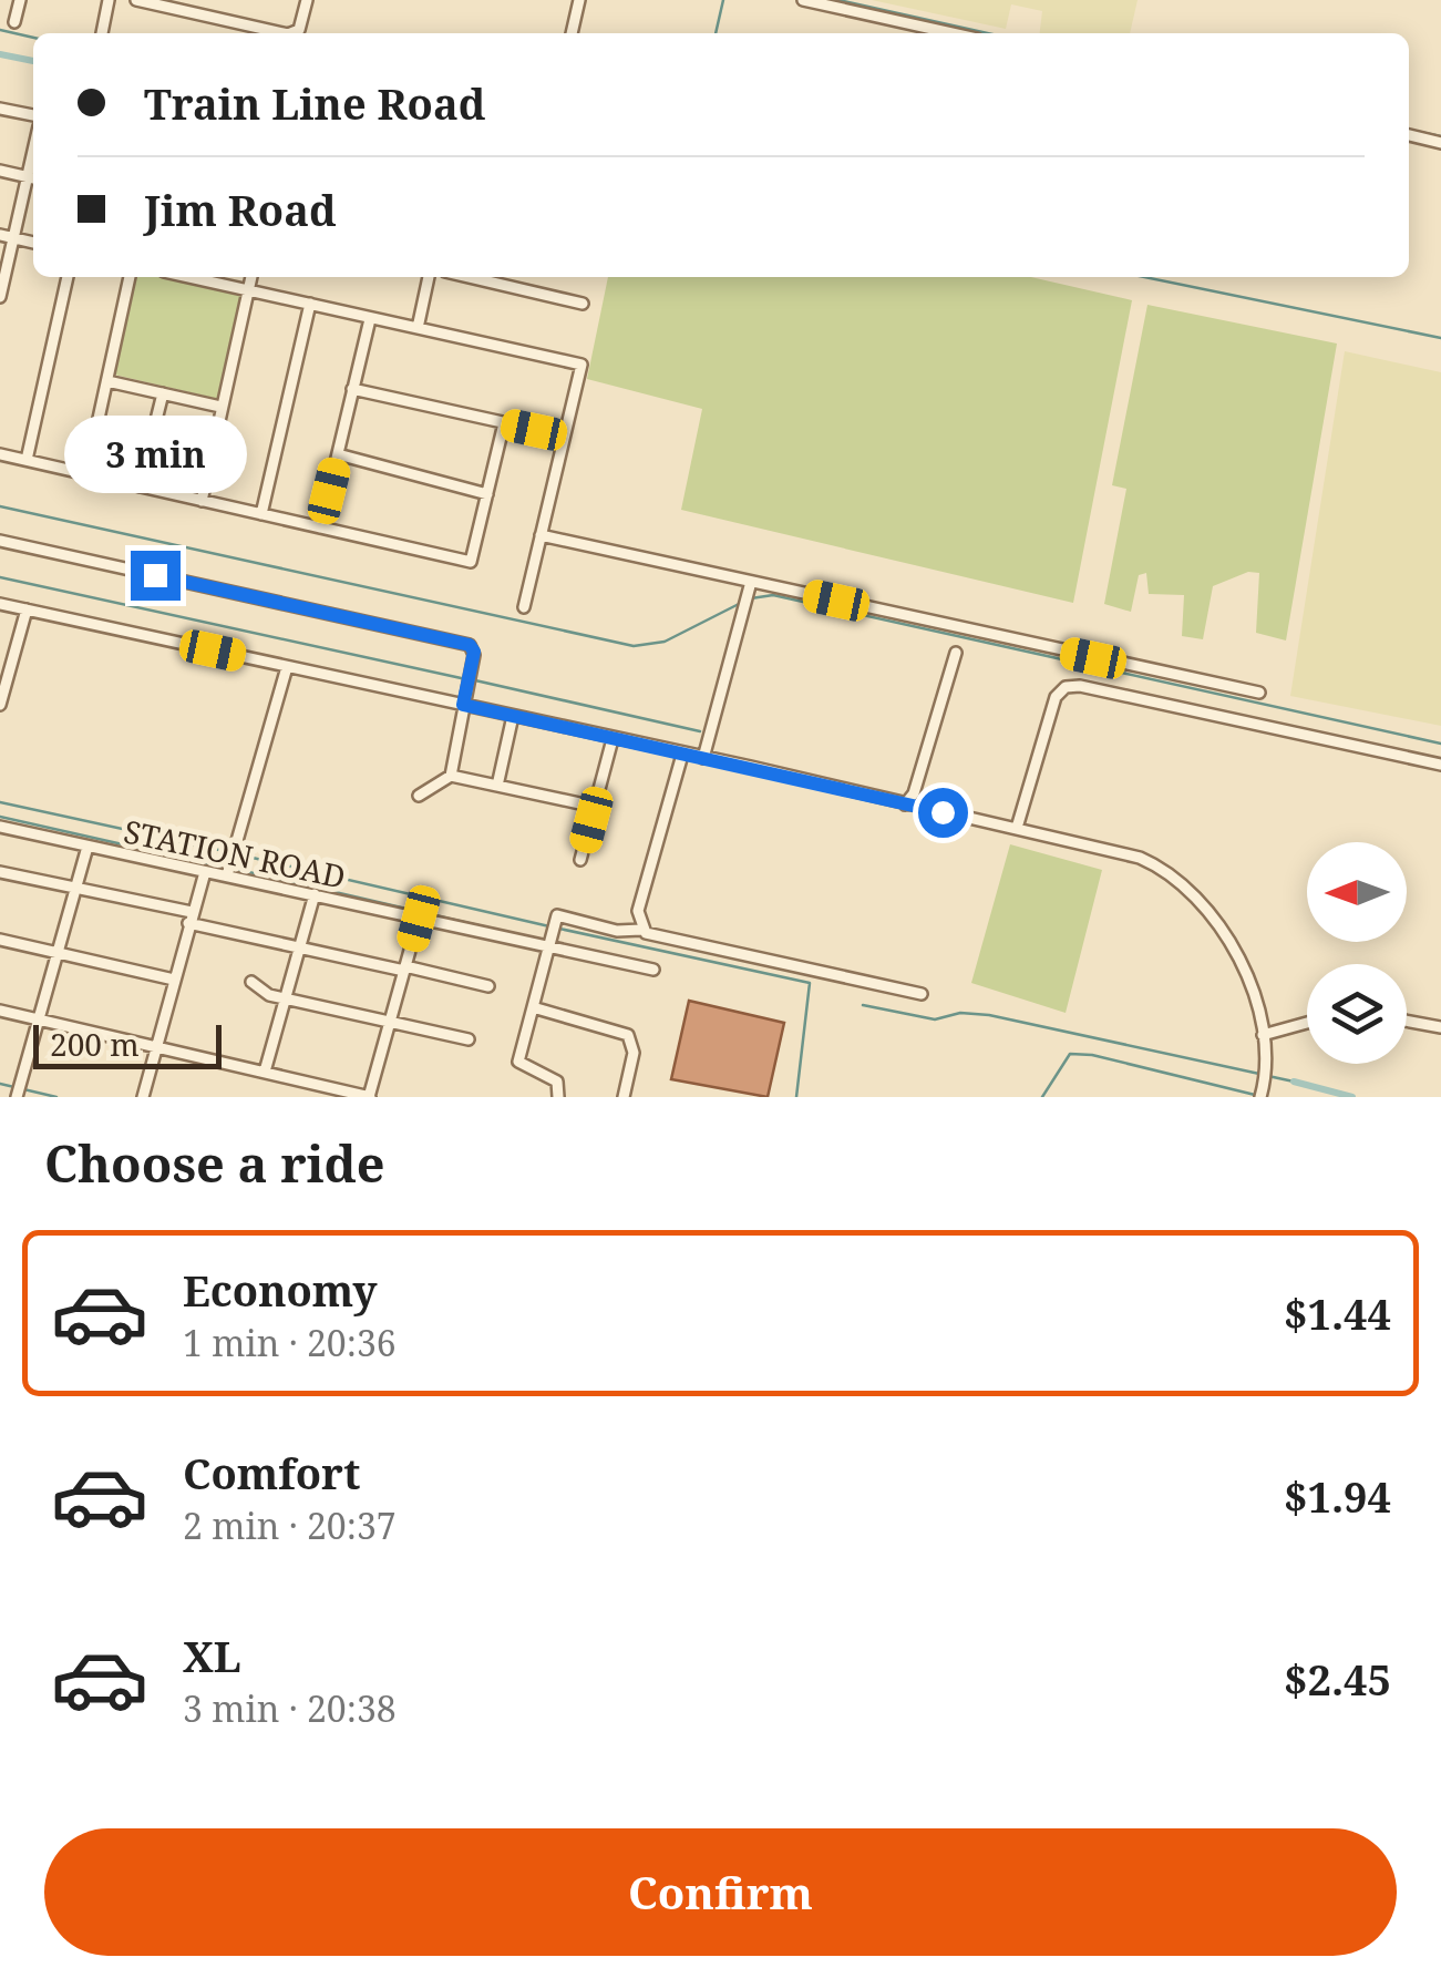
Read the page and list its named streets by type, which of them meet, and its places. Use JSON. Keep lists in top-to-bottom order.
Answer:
{
  "streets": {
    "street": ["STATION ROAD"]
  },
  "scale_bar": "200 m",
  "north": "left",
  "page": {
    "banner": ["Train Line Road", "Jim Road"],
    "bubble": "3 min",
    "scale": "200 m",
    "heading": "Choose a ride",
    "list": [
      {
        "name": "Economy",
        "note": "1 min · 20:36",
        "value": "$1.44"
      },
      {
        "name": "Comfort",
        "note": "2 min · 20:37",
        "value": "$1.94"
      },
      {
        "name": "XL",
        "note": "3 min · 20:38",
        "value": "$2.45"
      }
    ],
    "buttons": "Confirm"
  }
}
